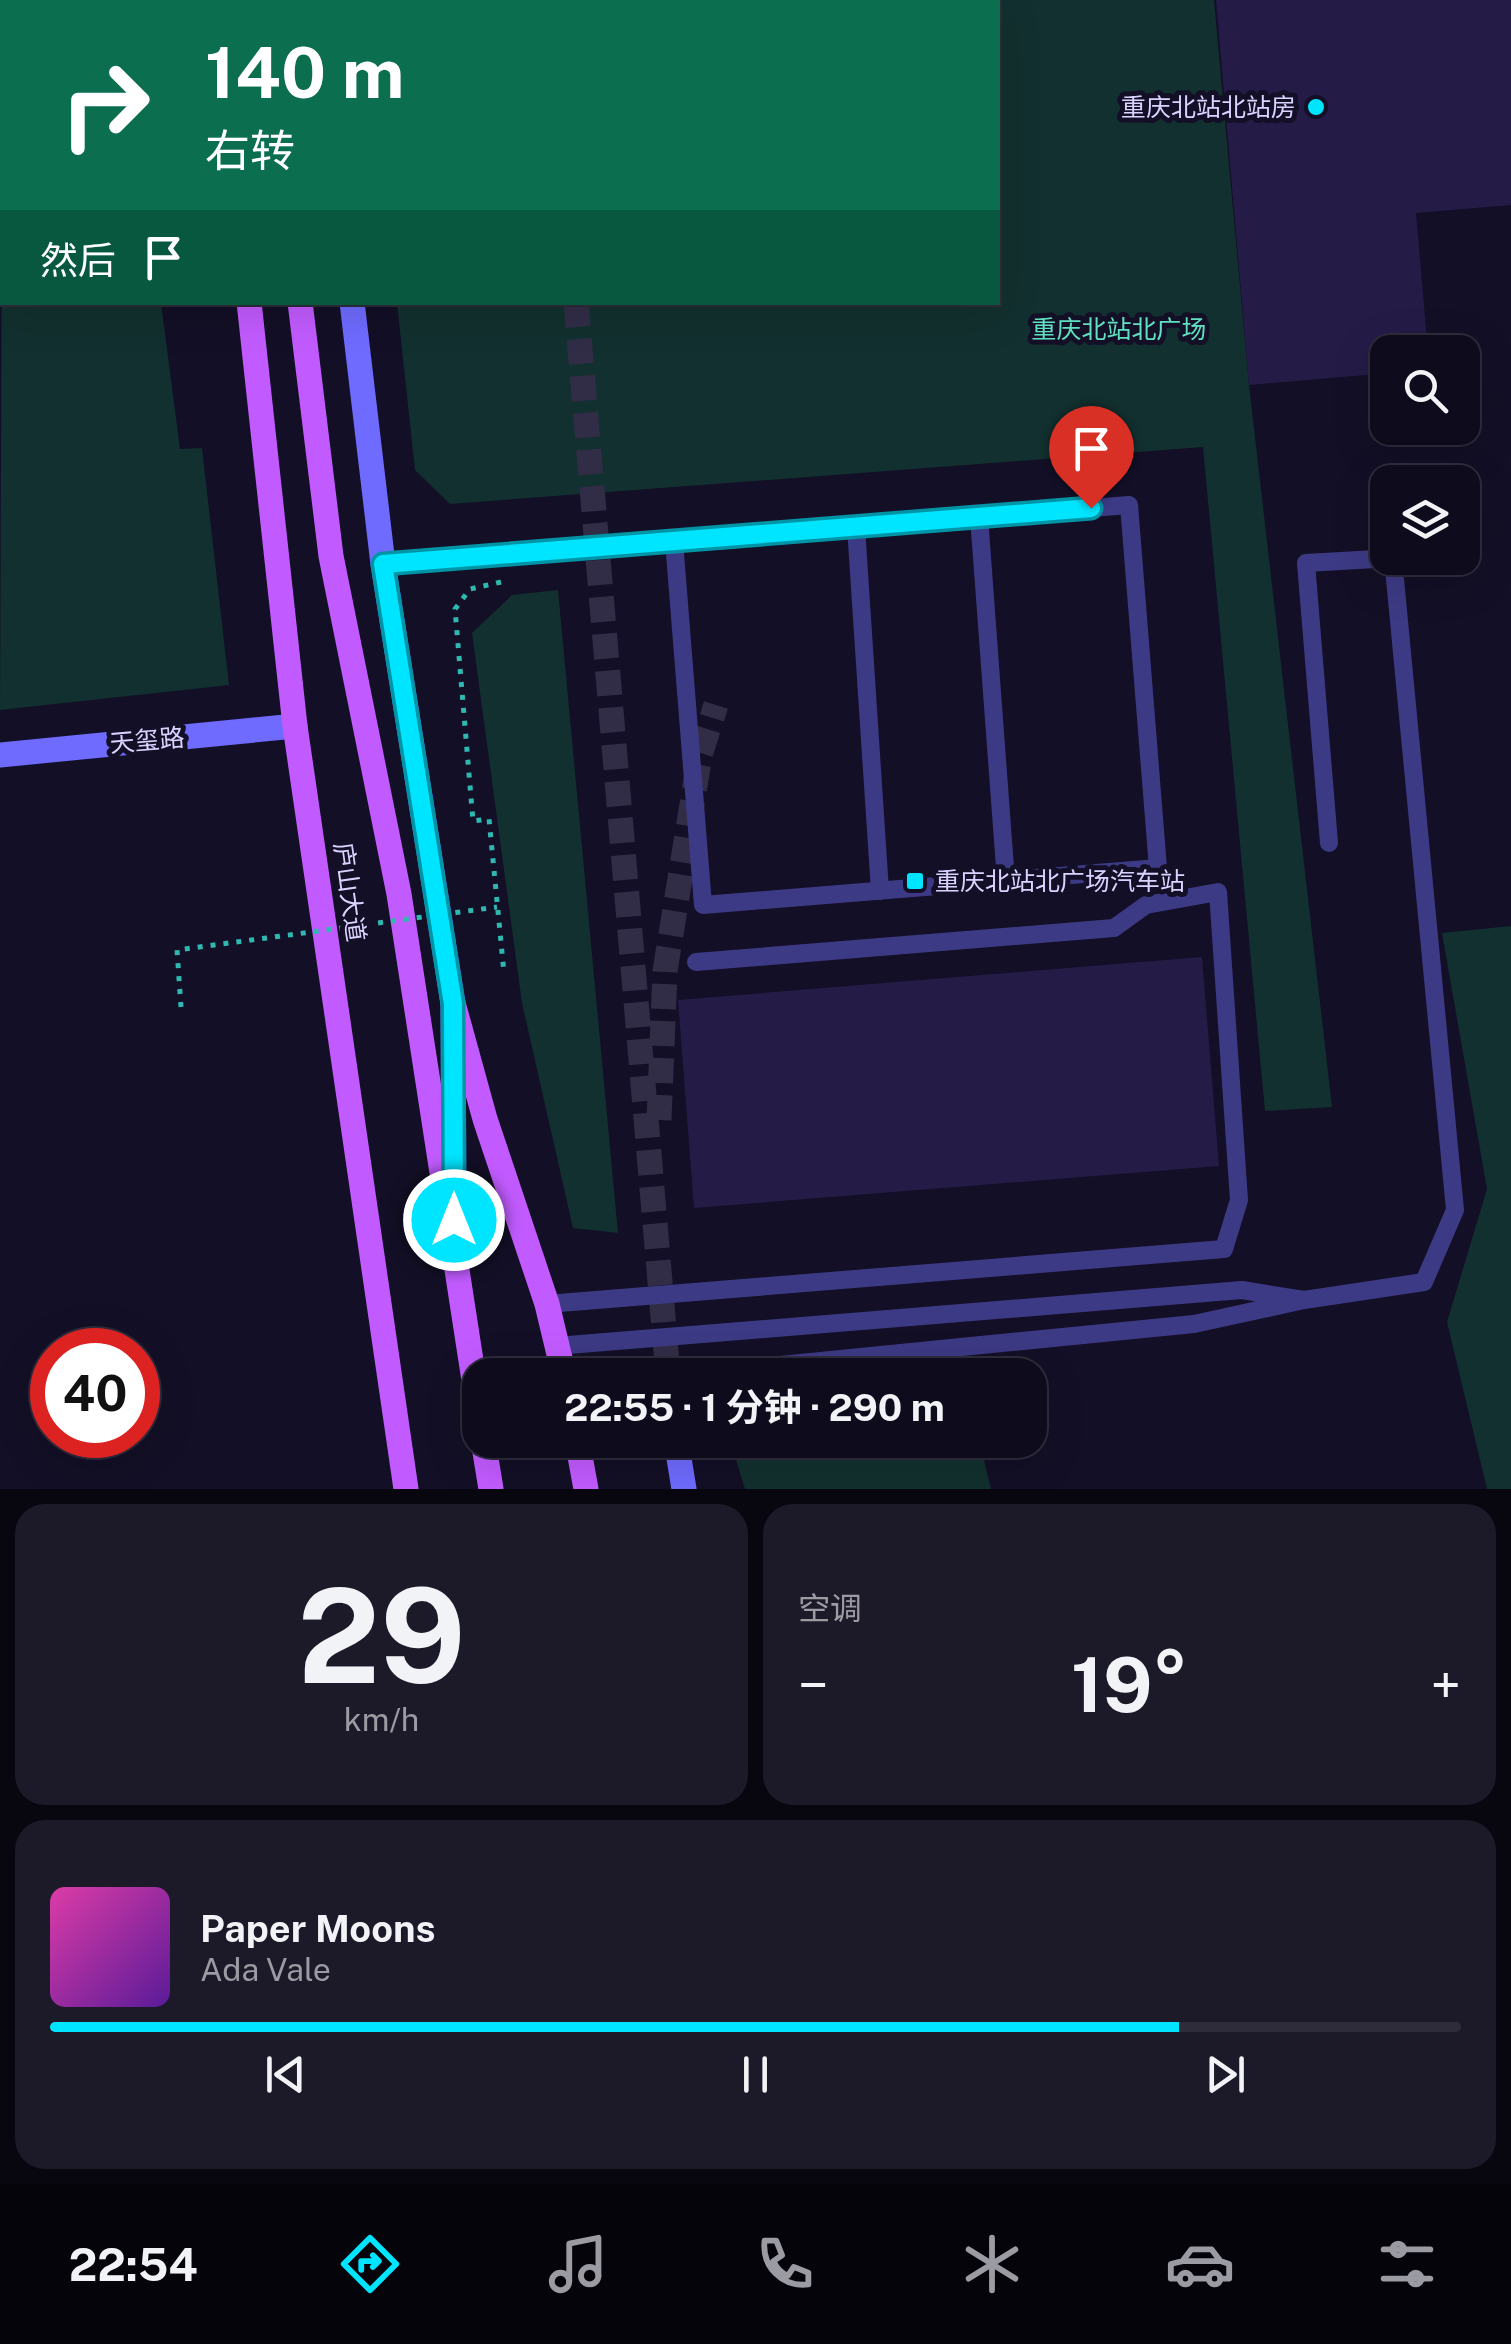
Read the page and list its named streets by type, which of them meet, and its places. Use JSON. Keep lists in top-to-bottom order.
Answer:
{
  "streets": {
    "main road": ["庐山大道"],
    "street": ["天玺路"]
  },
  "crossings": [
    ["天玺路", "庐山大道"]
  ],
  "parks": ["重庆北站北广场"],
  "places": {
    "other": ["重庆北站北站房"],
    "transit": ["重庆北站北广场汽车站"]
  },
  "page": {
    "turn": ["140 m", "右转"],
    "then": "然后",
    "limit": "40",
    "trip": "22:55 · 1 分钟 · 290 m",
    "tile": [
      ["29", "km/h"],
      "空调"
    ],
    "heat": ["−", "19°", "+"],
    "song": ["Paper Moons", "Ada Vale"],
    "tabs": "22:54"
  }
}
